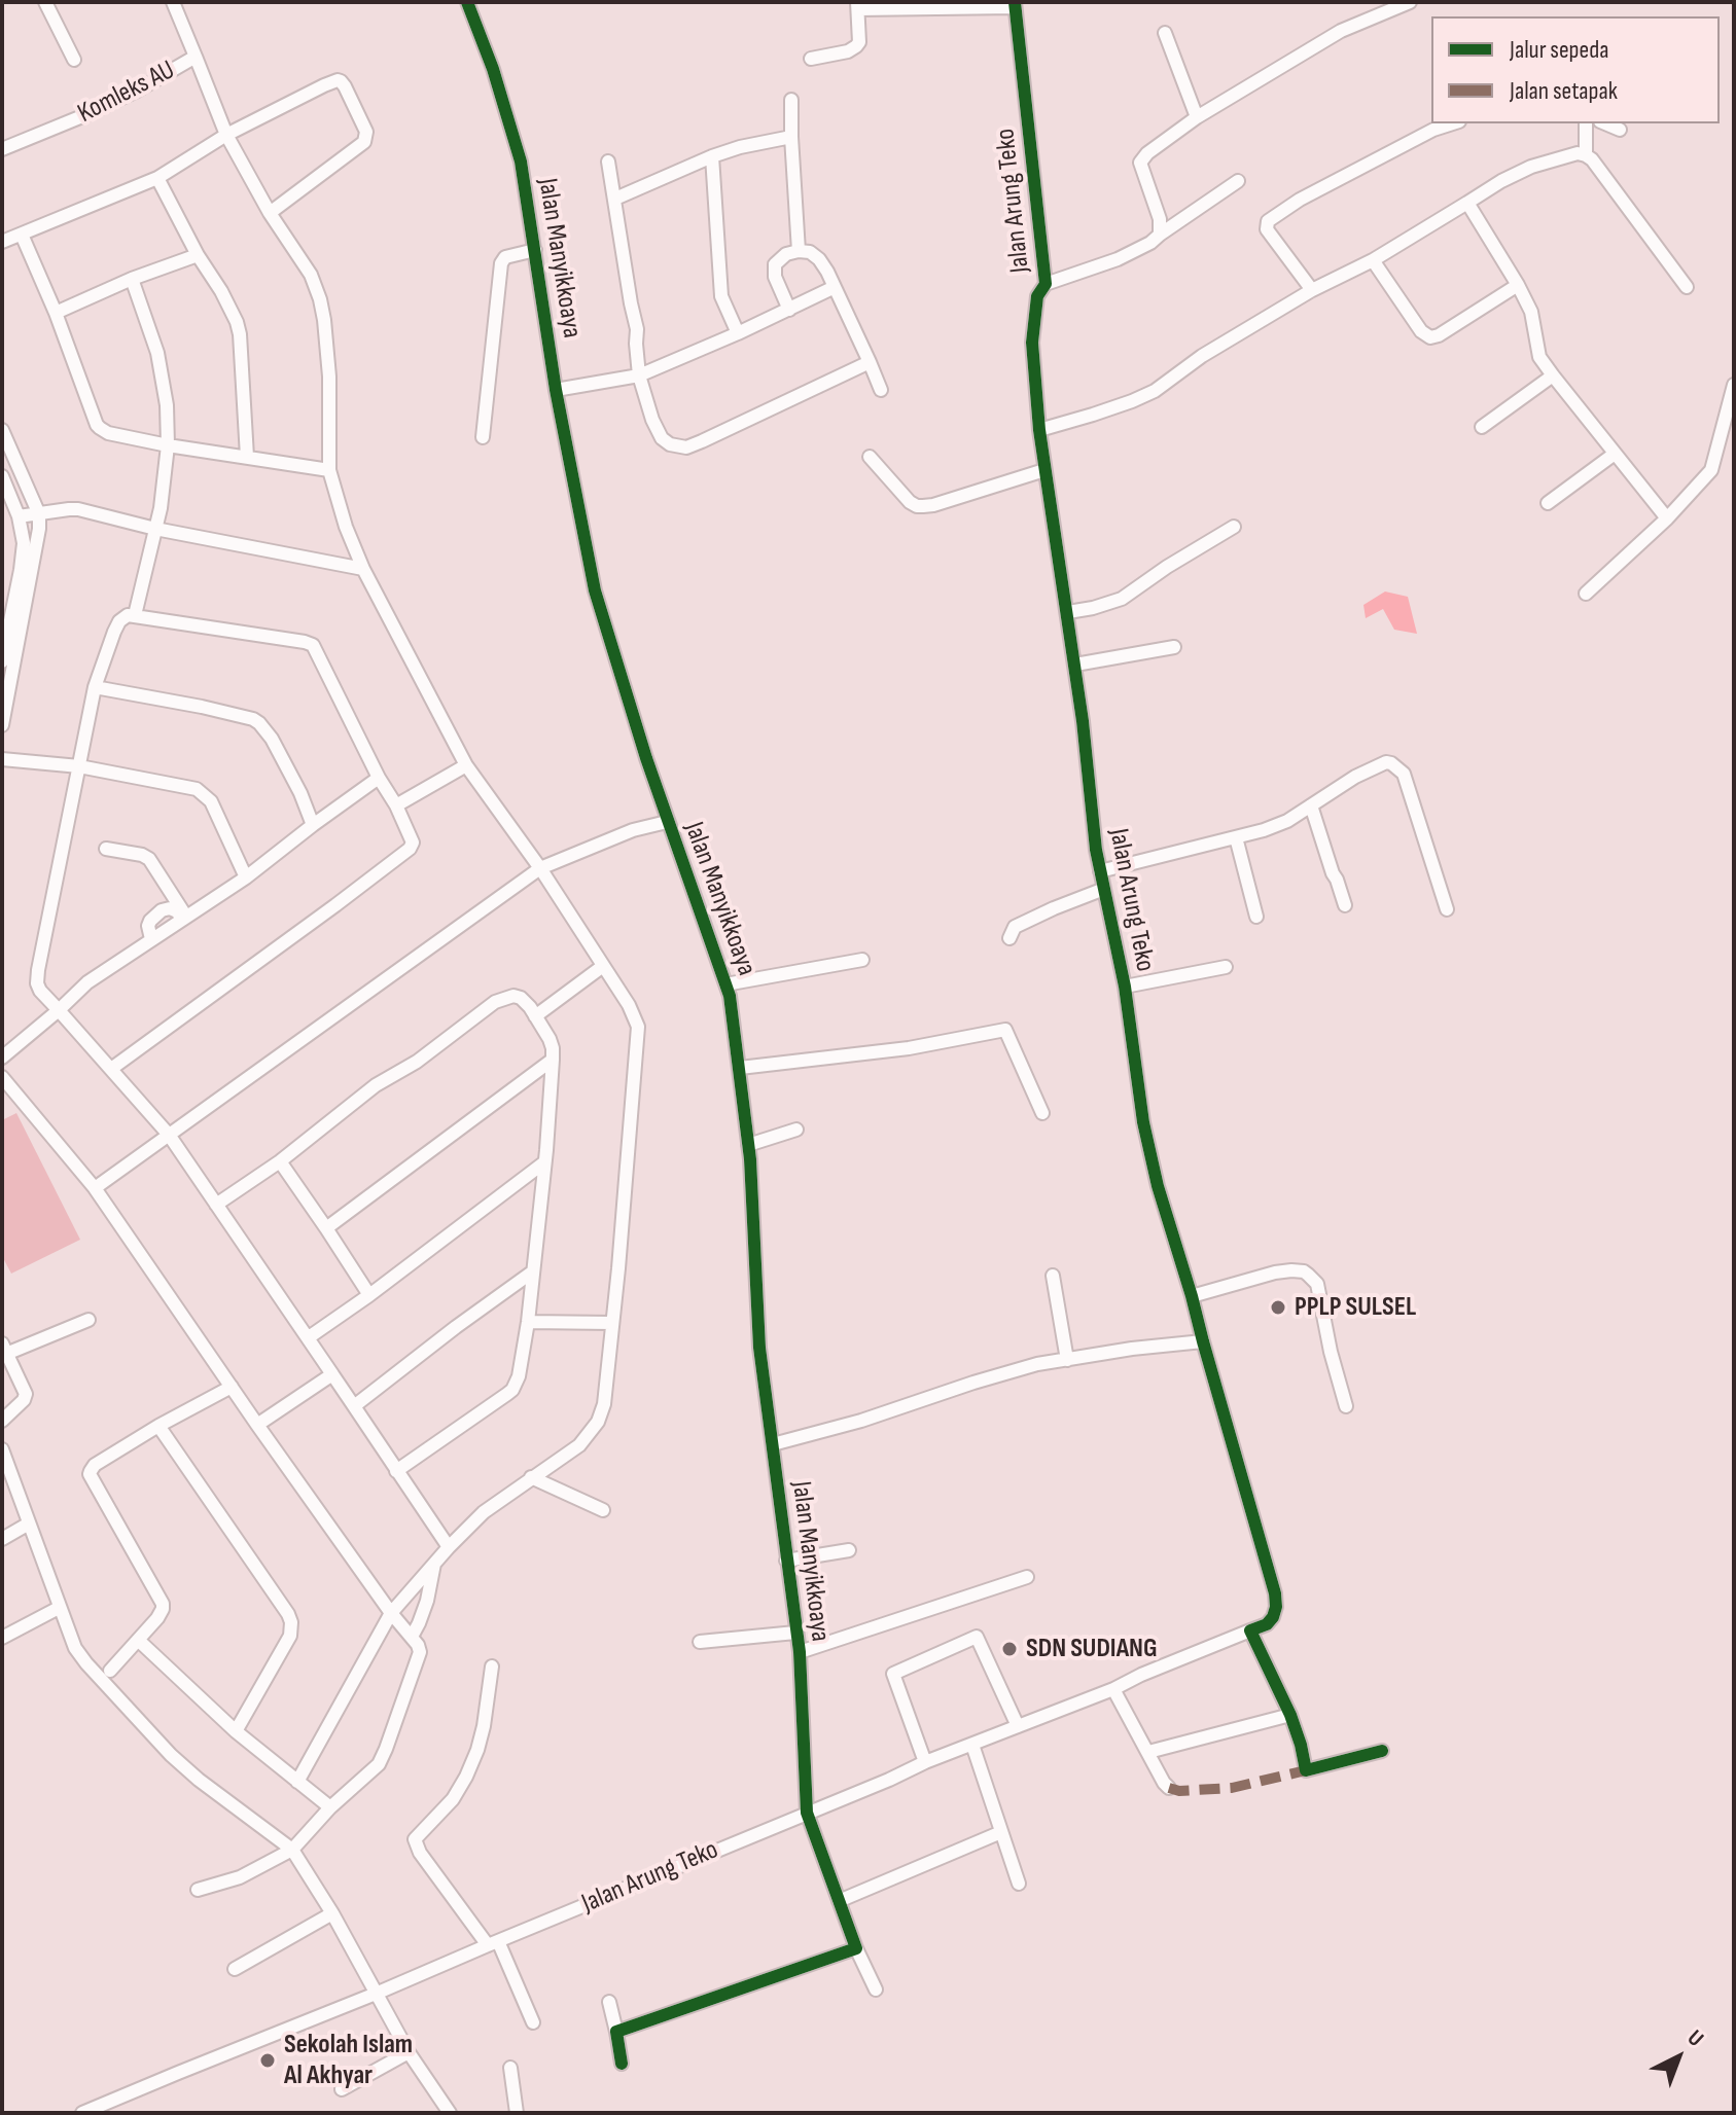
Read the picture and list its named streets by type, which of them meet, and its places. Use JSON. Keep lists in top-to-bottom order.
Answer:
{
  "streets": {
    "street": ["Komleks AU", "Jalan Arung Teko", "Jalan Manyikkoaya"]
  },
  "crossings": [
    ["Jalan Arung Teko", "Jalan Manyikkoaya"]
  ],
  "places": ["PPLP SULSEL", "SDN SUDIANG", "Sekolah Islam Al Akhyar"],
  "legend": ["Jalur sepeda", "Jalan setapak"],
  "north": "top right"
}
